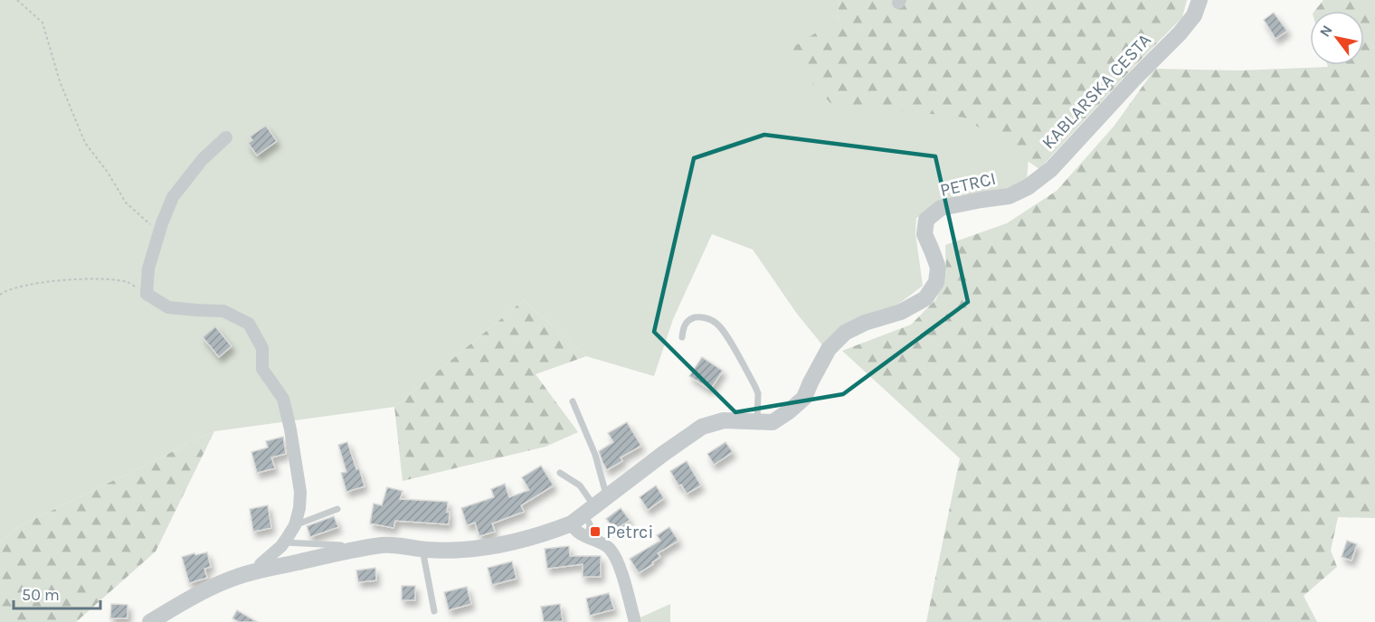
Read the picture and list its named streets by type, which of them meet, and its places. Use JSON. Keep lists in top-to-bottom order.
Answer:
{
  "streets": {
    "street": ["KABLARSKA CESTA", "PETRCI"]
  },
  "crossings": [
    ["KABLARSKA CESTA", "PETRCI"]
  ],
  "places": {
    "transit": ["Petrci"]
  },
  "scale_bar": "50 m",
  "north": "top left"
}
